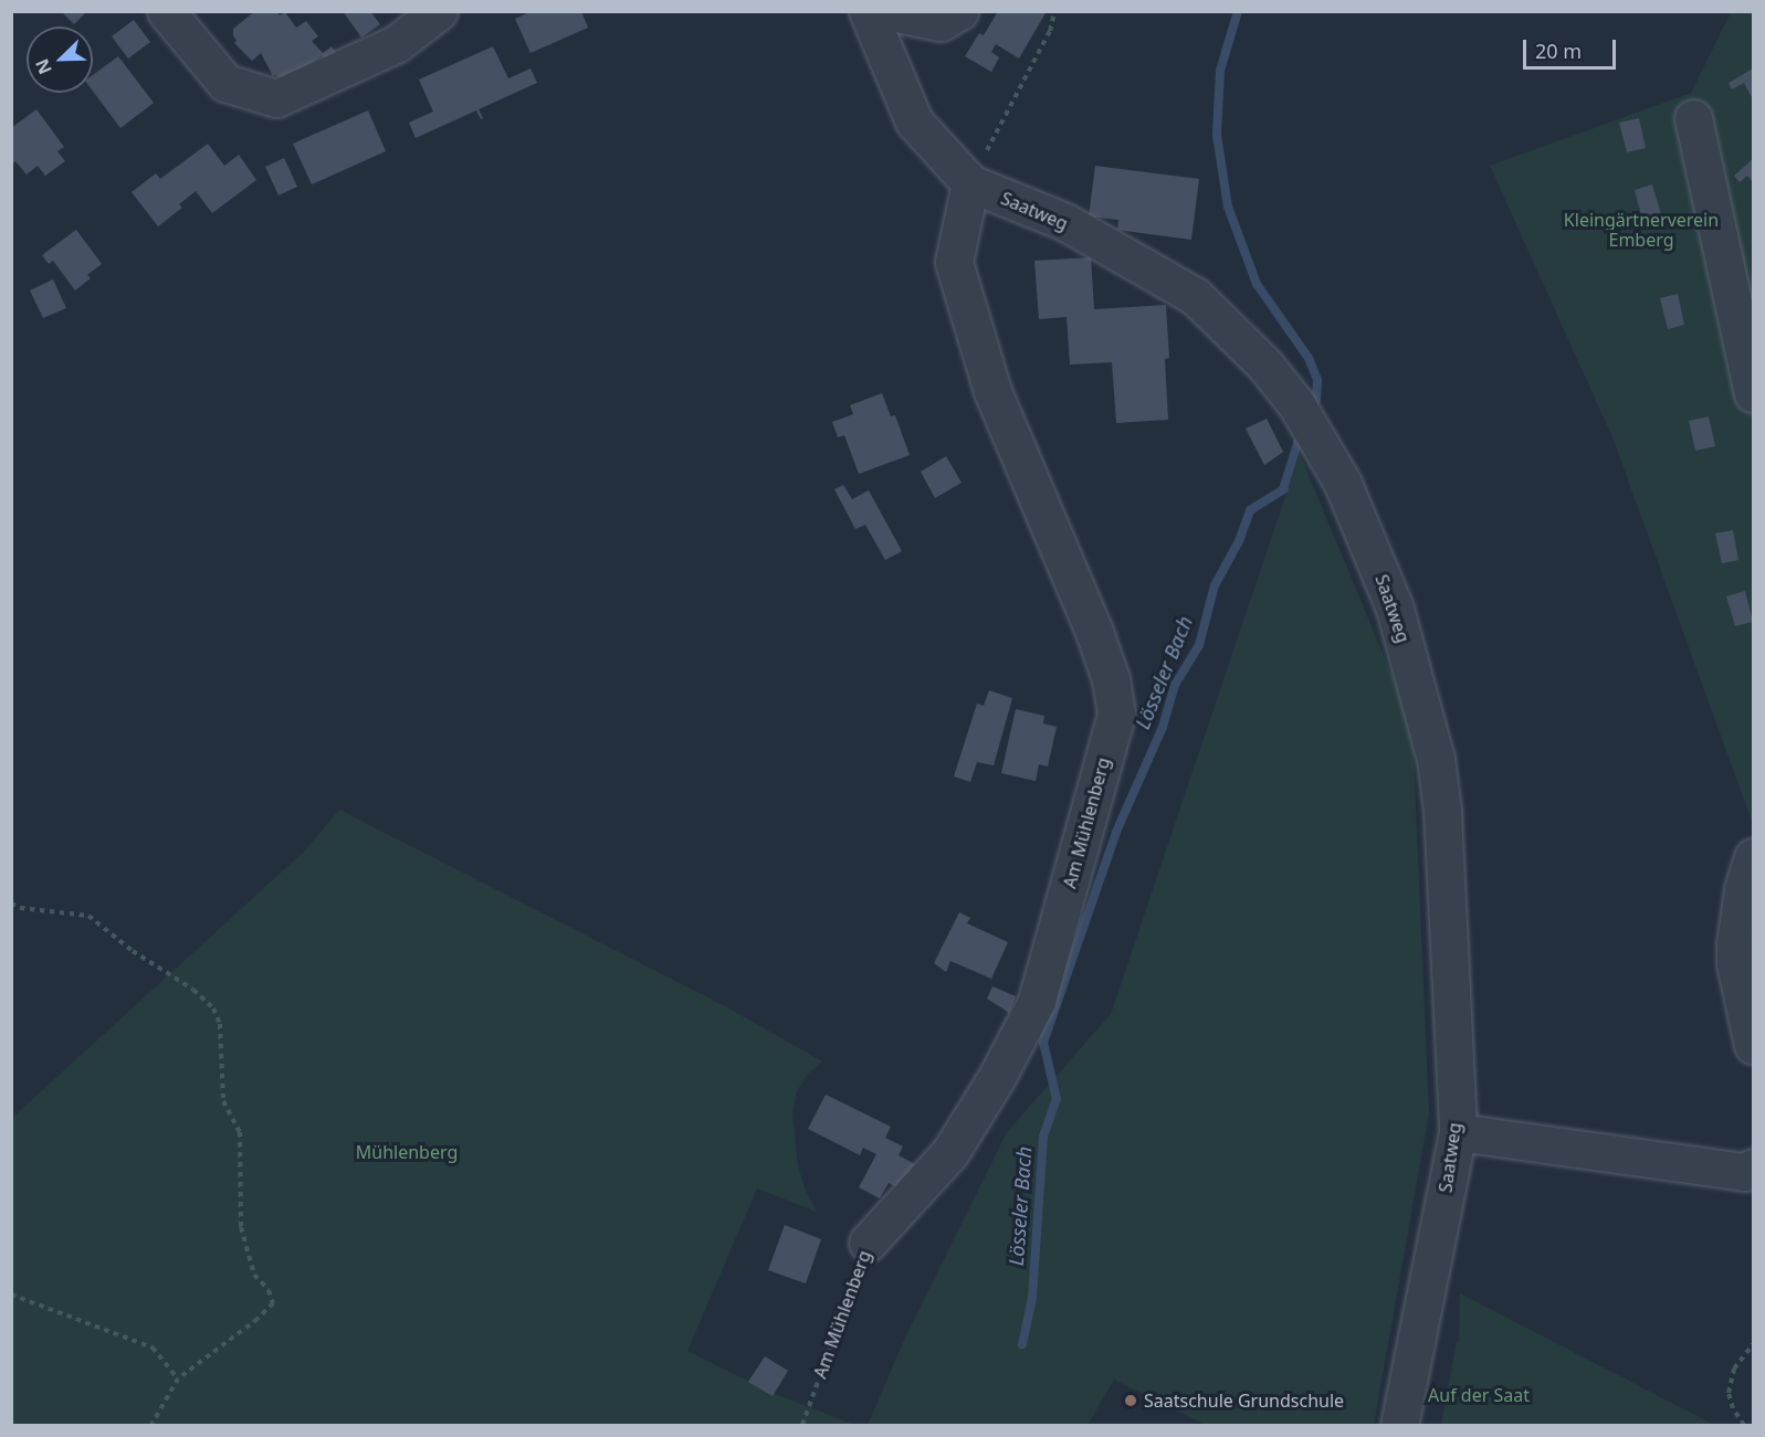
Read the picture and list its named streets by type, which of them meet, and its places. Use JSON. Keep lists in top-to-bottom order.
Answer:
{
  "streets": {
    "street": ["Saatweg", "Am Mühlenberg"]
  },
  "crossings": [
    ["Saatweg", "Am Mühlenberg"]
  ],
  "water": ["Lösseler Bach"],
  "parks": ["Kleingärtnerverein Emberg", "Mühlenberg", "Auf der Saat"],
  "places": ["Saatschule Grundschule"],
  "scale_bar": "20 m",
  "north": "bottom left"
}
